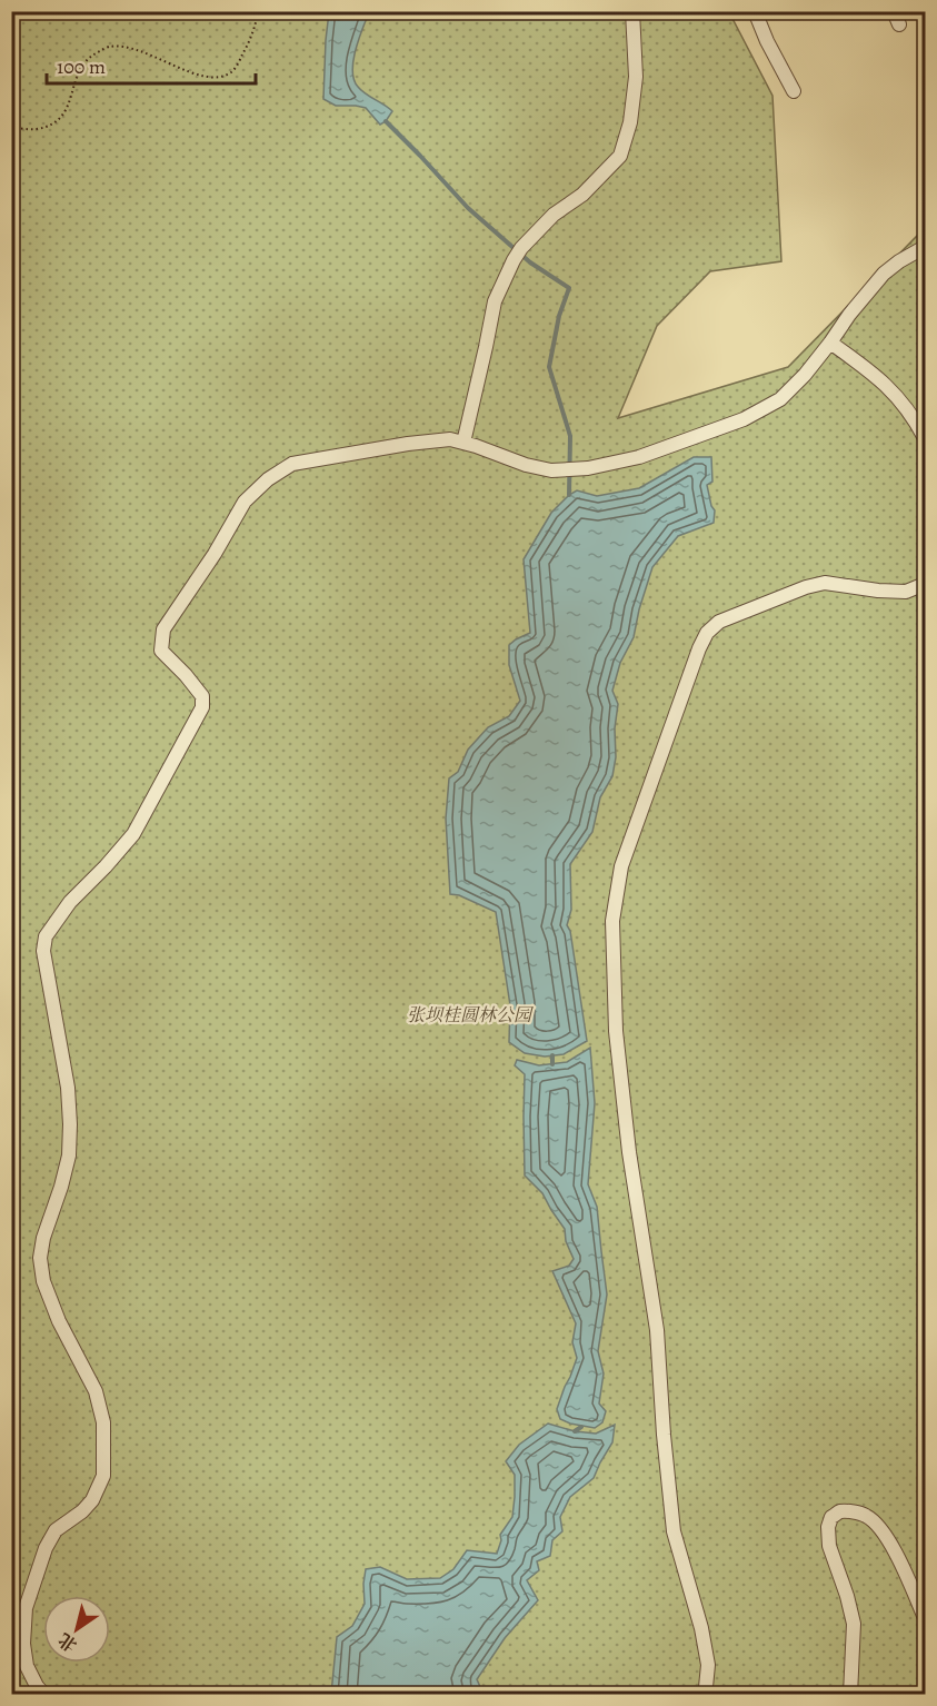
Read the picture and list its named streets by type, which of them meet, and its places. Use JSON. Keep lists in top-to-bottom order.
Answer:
{
  "parks": ["张坝桂圆林公园"],
  "scale_bar": "100 m",
  "north": "bottom left"
}
